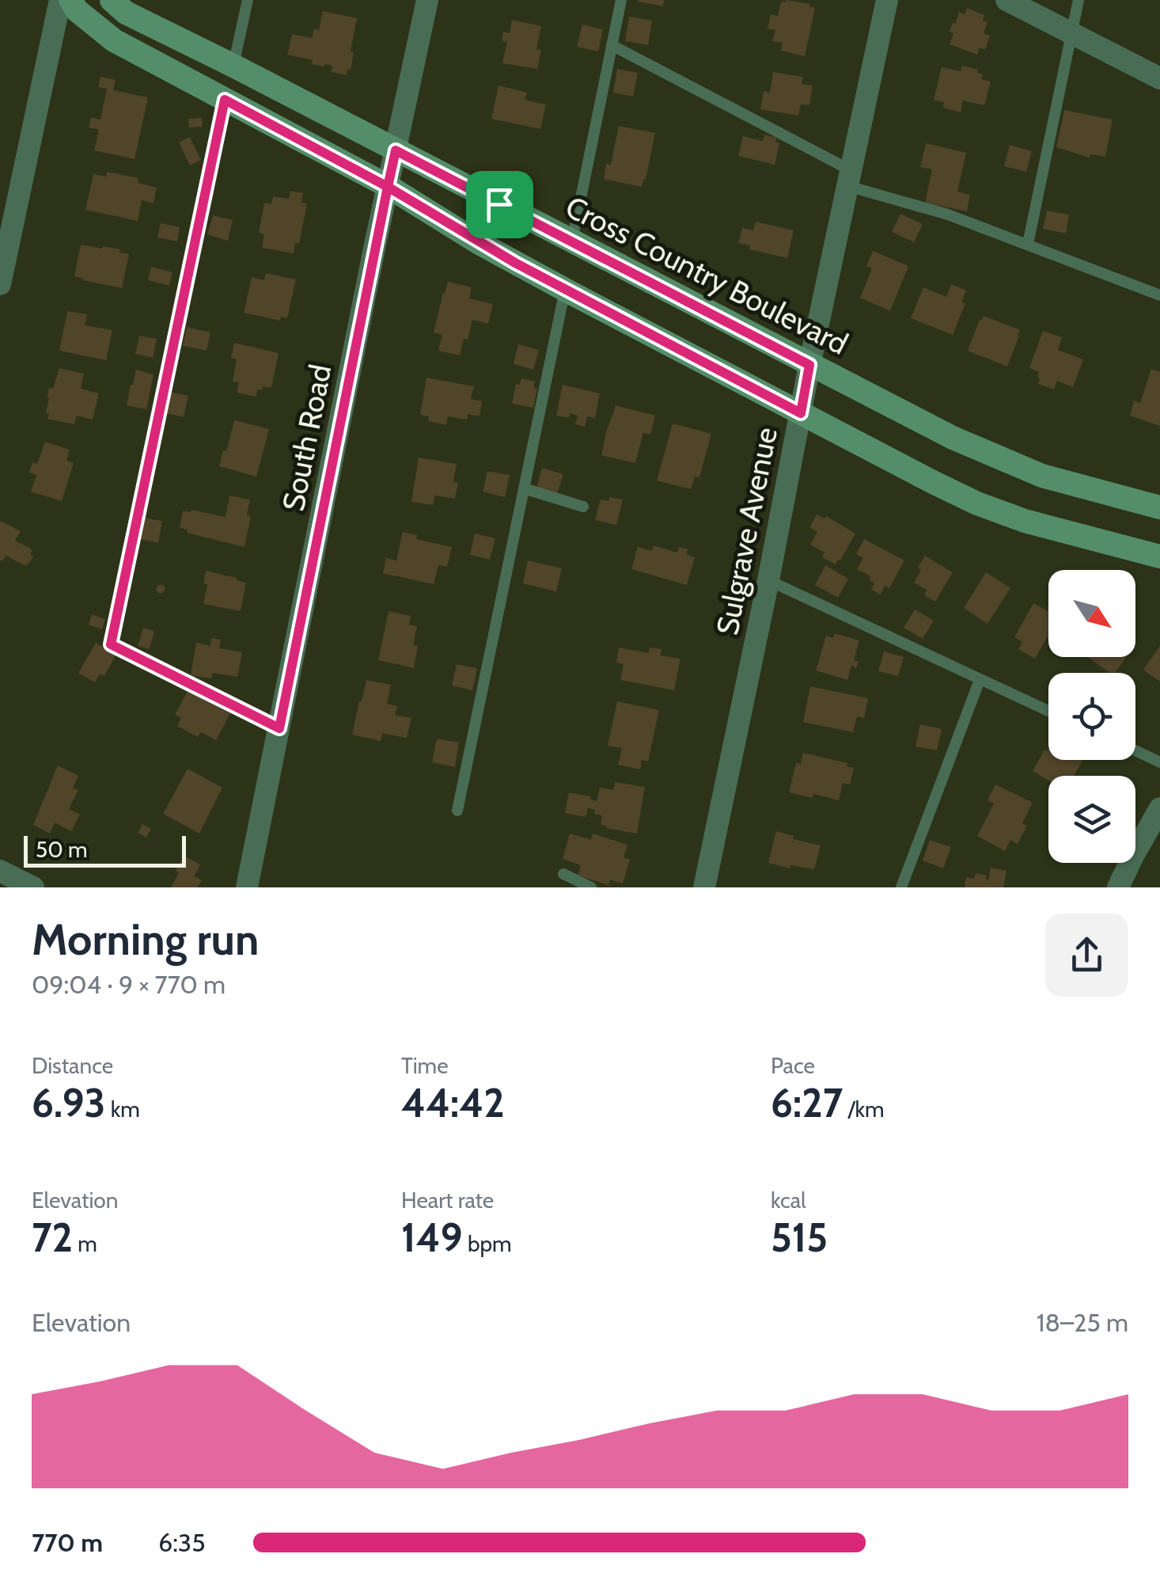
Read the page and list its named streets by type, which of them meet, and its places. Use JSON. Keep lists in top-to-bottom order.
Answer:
{
  "streets": {
    "street": ["Cross Country Boulevard", "South Road", "Sulgrave Avenue"]
  },
  "crossings": [
    ["Cross Country Boulevard", "South Road"],
    ["Cross Country Boulevard", "Sulgrave Avenue"]
  ],
  "scale_bar": "50 m",
  "north": "bottom right",
  "page": {
    "scale": "50 m",
    "heading": ["Morning run", "09:04 · 9 × 770 m"],
    "stats": [
      ["Distance", "6.93 km"],
      ["Time", "44:42"],
      ["Pace", "6:27 /km"],
      ["Elevation", "72 m"],
      ["Heart rate", "149 bpm"],
      ["kcal", "515"]
    ],
    "chart": ["Elevation", "18–25 m"],
    "list": [
      {
        "name": "770 m",
        "note": "6:35"
      }
    ]
  }
}
